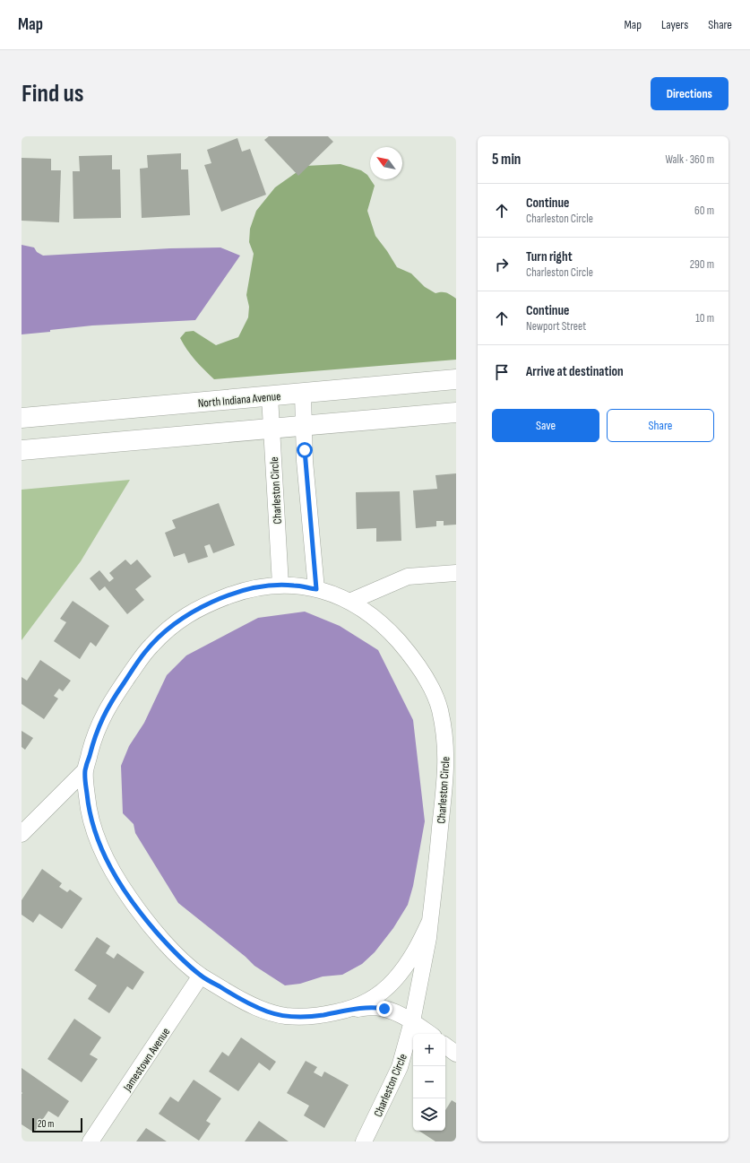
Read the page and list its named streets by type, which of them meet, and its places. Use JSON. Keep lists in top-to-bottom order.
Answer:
{
  "streets": {
    "main road": ["North Indiana Avenue"],
    "street": ["Charleston Circle", "Jamestown Avenue"]
  },
  "crossings": [
    ["North Indiana Avenue", "Charleston Circle"],
    ["Charleston Circle", "Jamestown Avenue"]
  ],
  "scale_bar": "20 m",
  "north": "top left",
  "page": {
    "header": "Map",
    "nav": ["Map", "Layers", "Share"],
    "buttons": [
      "Directions",
      ["Save", "Share"]
    ],
    "title": "Find us",
    "heading": ["5 min", "Walk · 360 m"],
    "list": [
      ["Continue", "Charleston Circle", "60 m"],
      ["Turn right", "Charleston Circle", "290 m"],
      ["Continue", "Newport Street", "10 m"],
      "Arrive at destination"
    ],
    "map_buttons": ["+", "−"],
    "scale": "20 m"
  }
}
